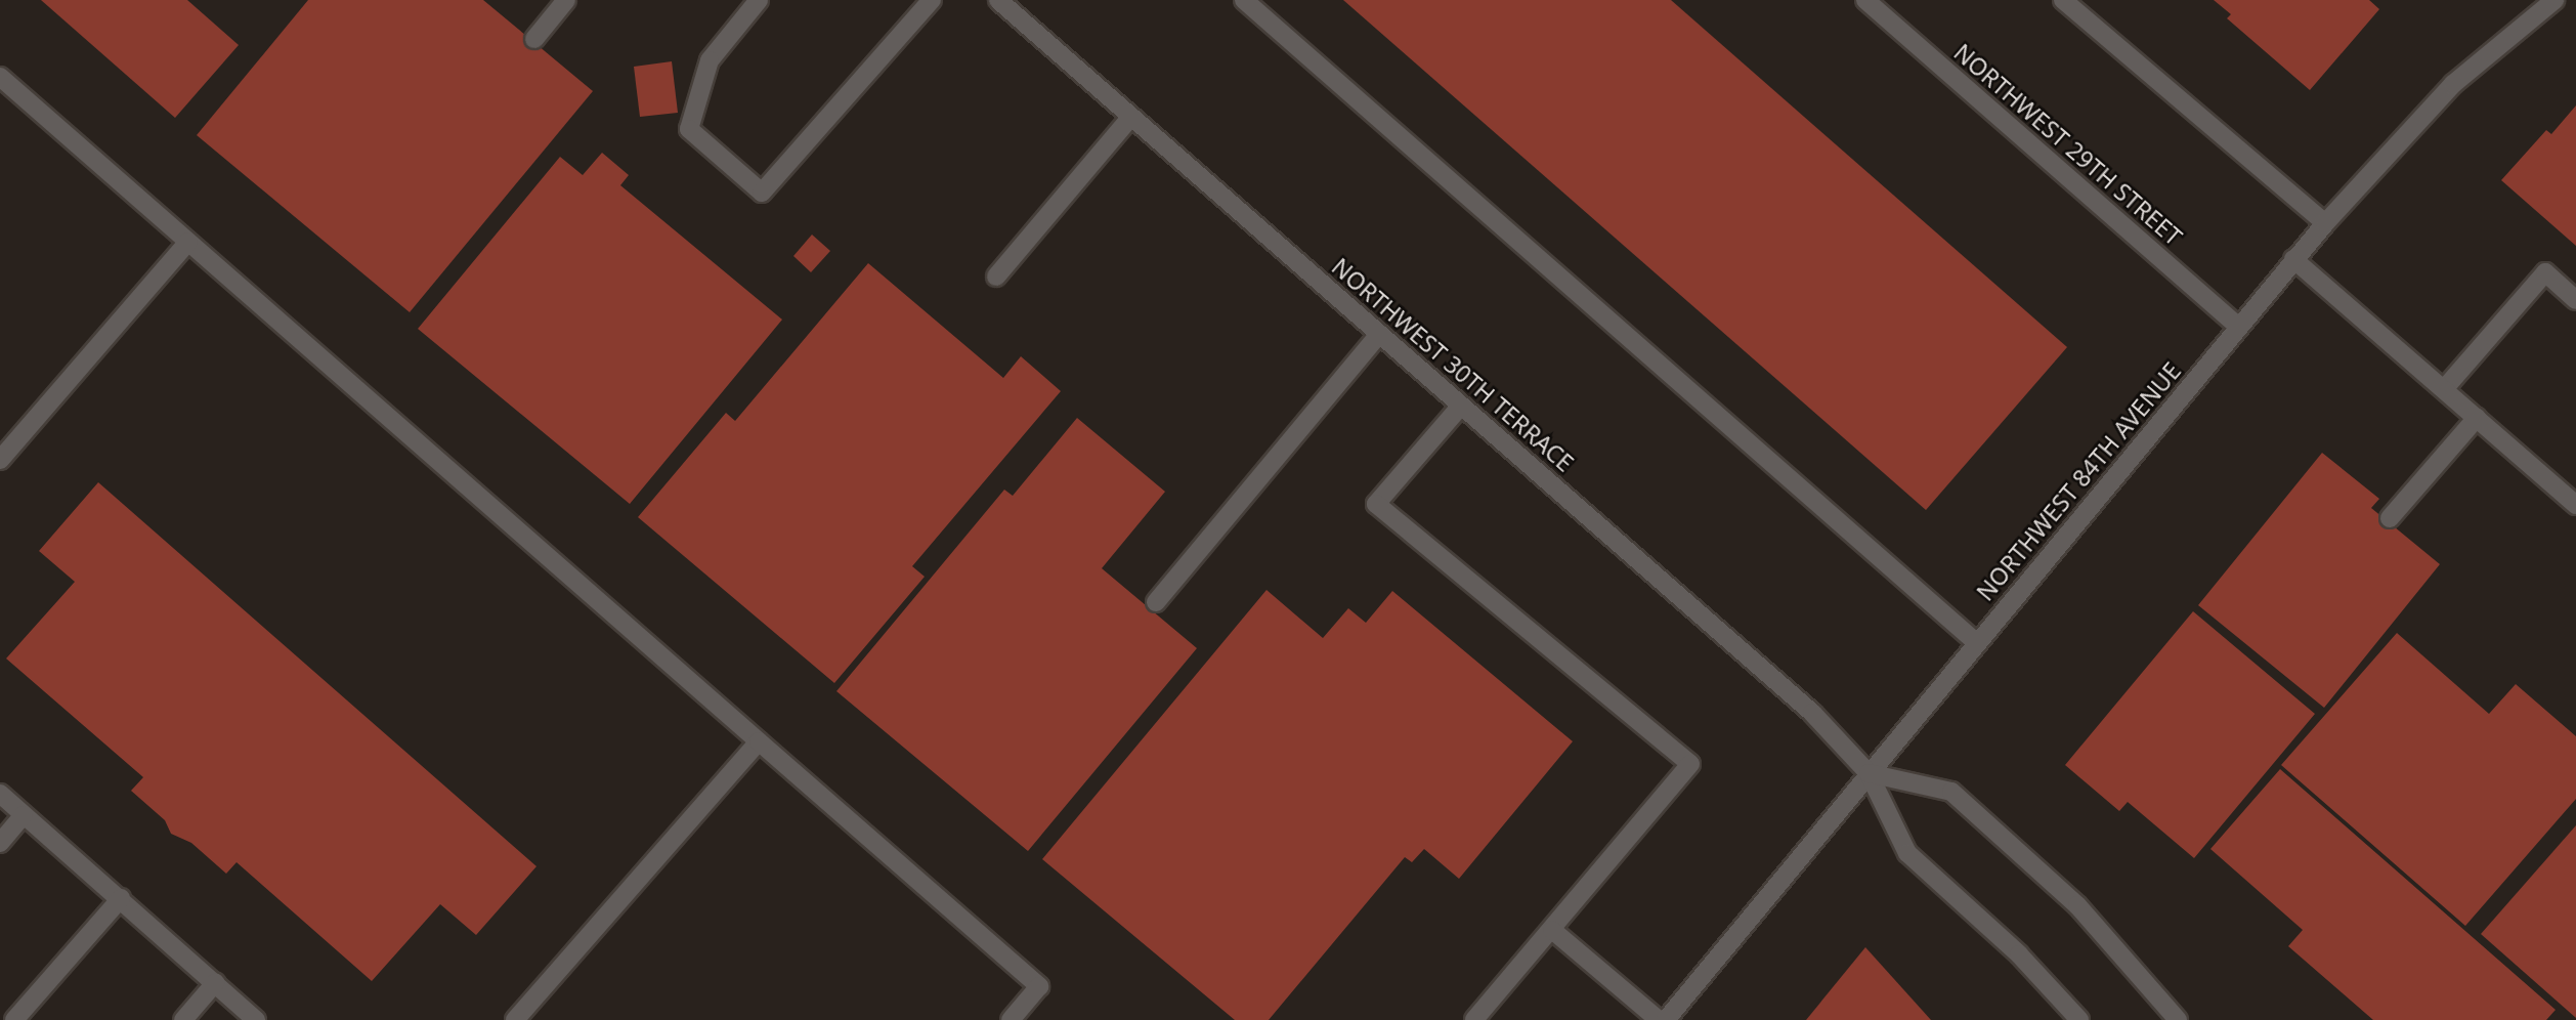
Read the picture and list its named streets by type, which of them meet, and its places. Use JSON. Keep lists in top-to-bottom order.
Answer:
{
  "streets": {
    "street": ["NORTHWEST 29TH STREET", "NORTHWEST 30TH TERRACE", "NORTHWEST 84TH AVENUE"]
  },
  "crossings": [
    ["NORTHWEST 29TH STREET", "NORTHWEST 84TH AVENUE"],
    ["NORTHWEST 30TH TERRACE", "NORTHWEST 84TH AVENUE"]
  ]
}
